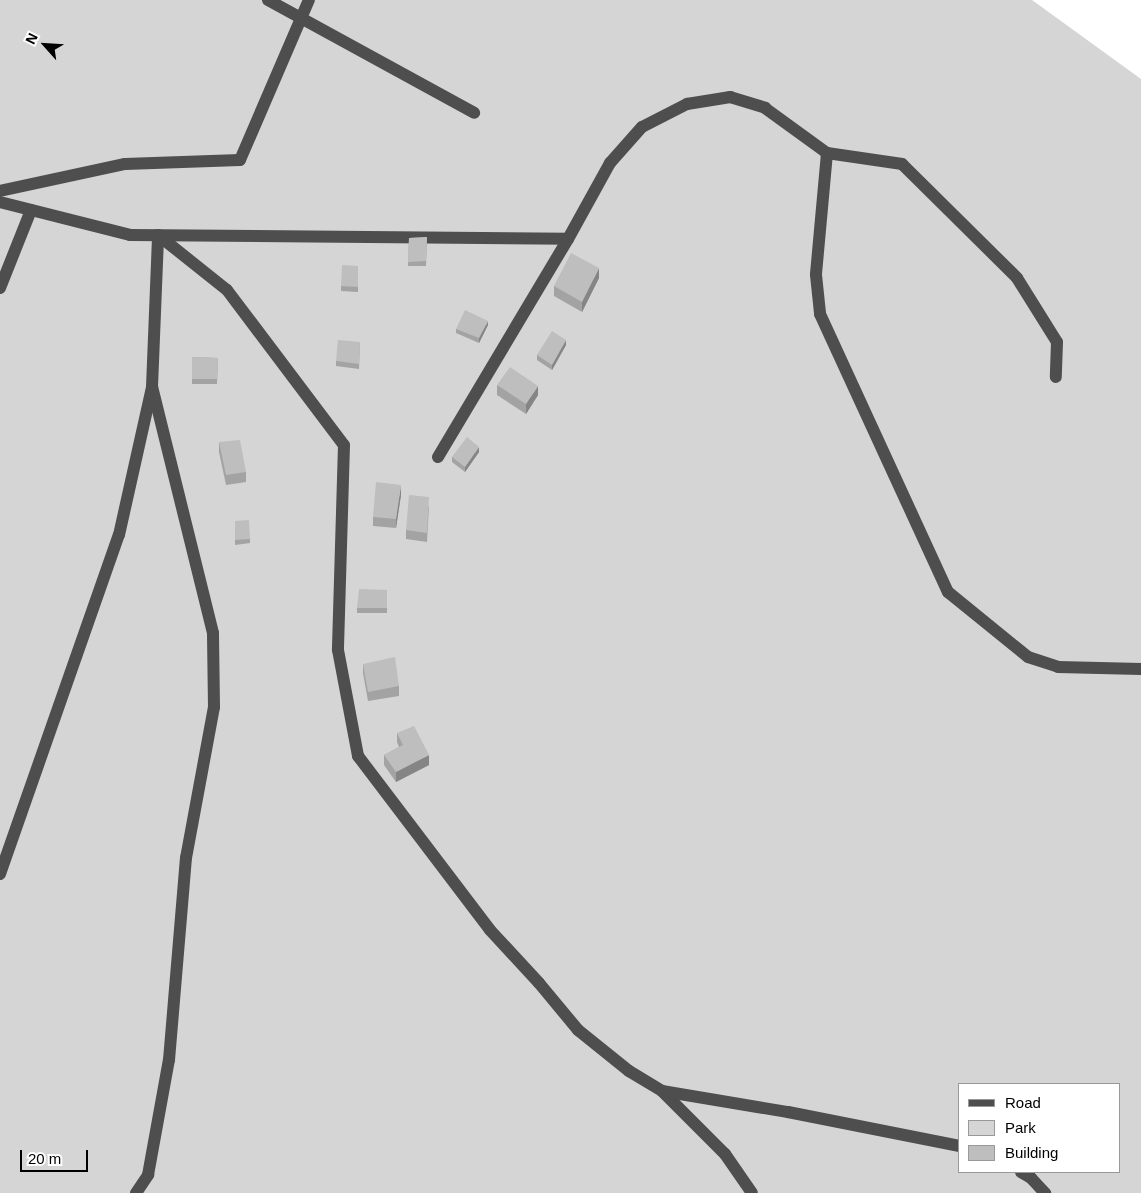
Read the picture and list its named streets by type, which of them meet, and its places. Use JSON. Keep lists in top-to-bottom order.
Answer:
{
  "legend": ["Road", "Park", "Building"],
  "scale_bar": "20 m",
  "north": "top left"
}
